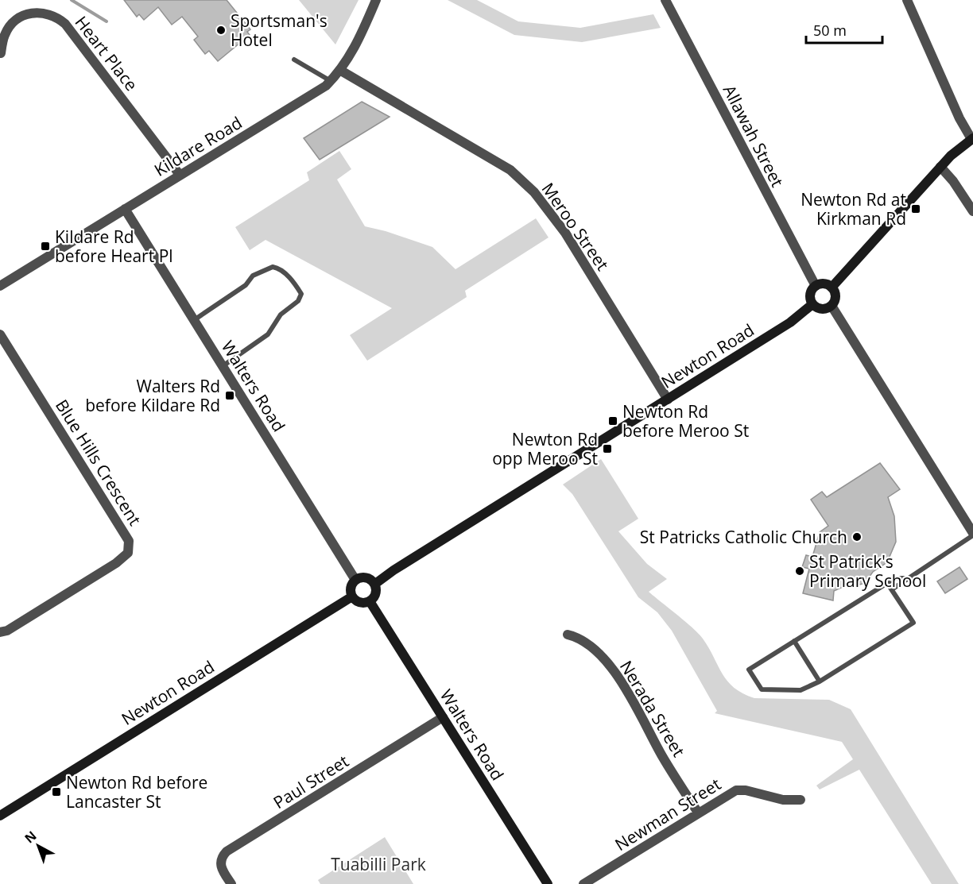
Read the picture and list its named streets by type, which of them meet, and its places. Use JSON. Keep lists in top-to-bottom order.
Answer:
{
  "streets": {
    "main road": ["Newton Road", "Walters Road"],
    "street": [
      "Heart Place",
      "Allawah Street",
      "Kildare Road",
      "Meroo Street",
      "Blue Hills Crescent",
      "Nerada Street",
      "Paul Street",
      "Newman Street"
    ]
  },
  "crossings": [
    ["Heart Place", "Kildare Road"],
    ["Allawah Street", "Newton Road"],
    ["Kildare Road", "Meroo Street"],
    ["Kildare Road", "Walters Road"],
    ["Meroo Street", "Newton Road"],
    ["Newton Road", "Walters Road"],
    ["Walters Road", "Paul Street"],
    ["Nerada Street", "Newman Street"]
  ],
  "parks": ["Tuabilli Park"],
  "places": {
    "other": ["Sportsman's Hotel", "St Patricks Catholic Church", "St Patrick's Primary School"],
    "transit": [
      "Newton Rd at Kirkman Rd",
      "Kildare Rd before Heart Pl",
      "Walters Rd before Kildare Rd",
      "Newton Rd before Meroo St",
      "Newton Rd opp Meroo St",
      "Newton Rd before Lancaster St"
    ]
  },
  "scale_bar": "50 m",
  "north": "top left"
}
